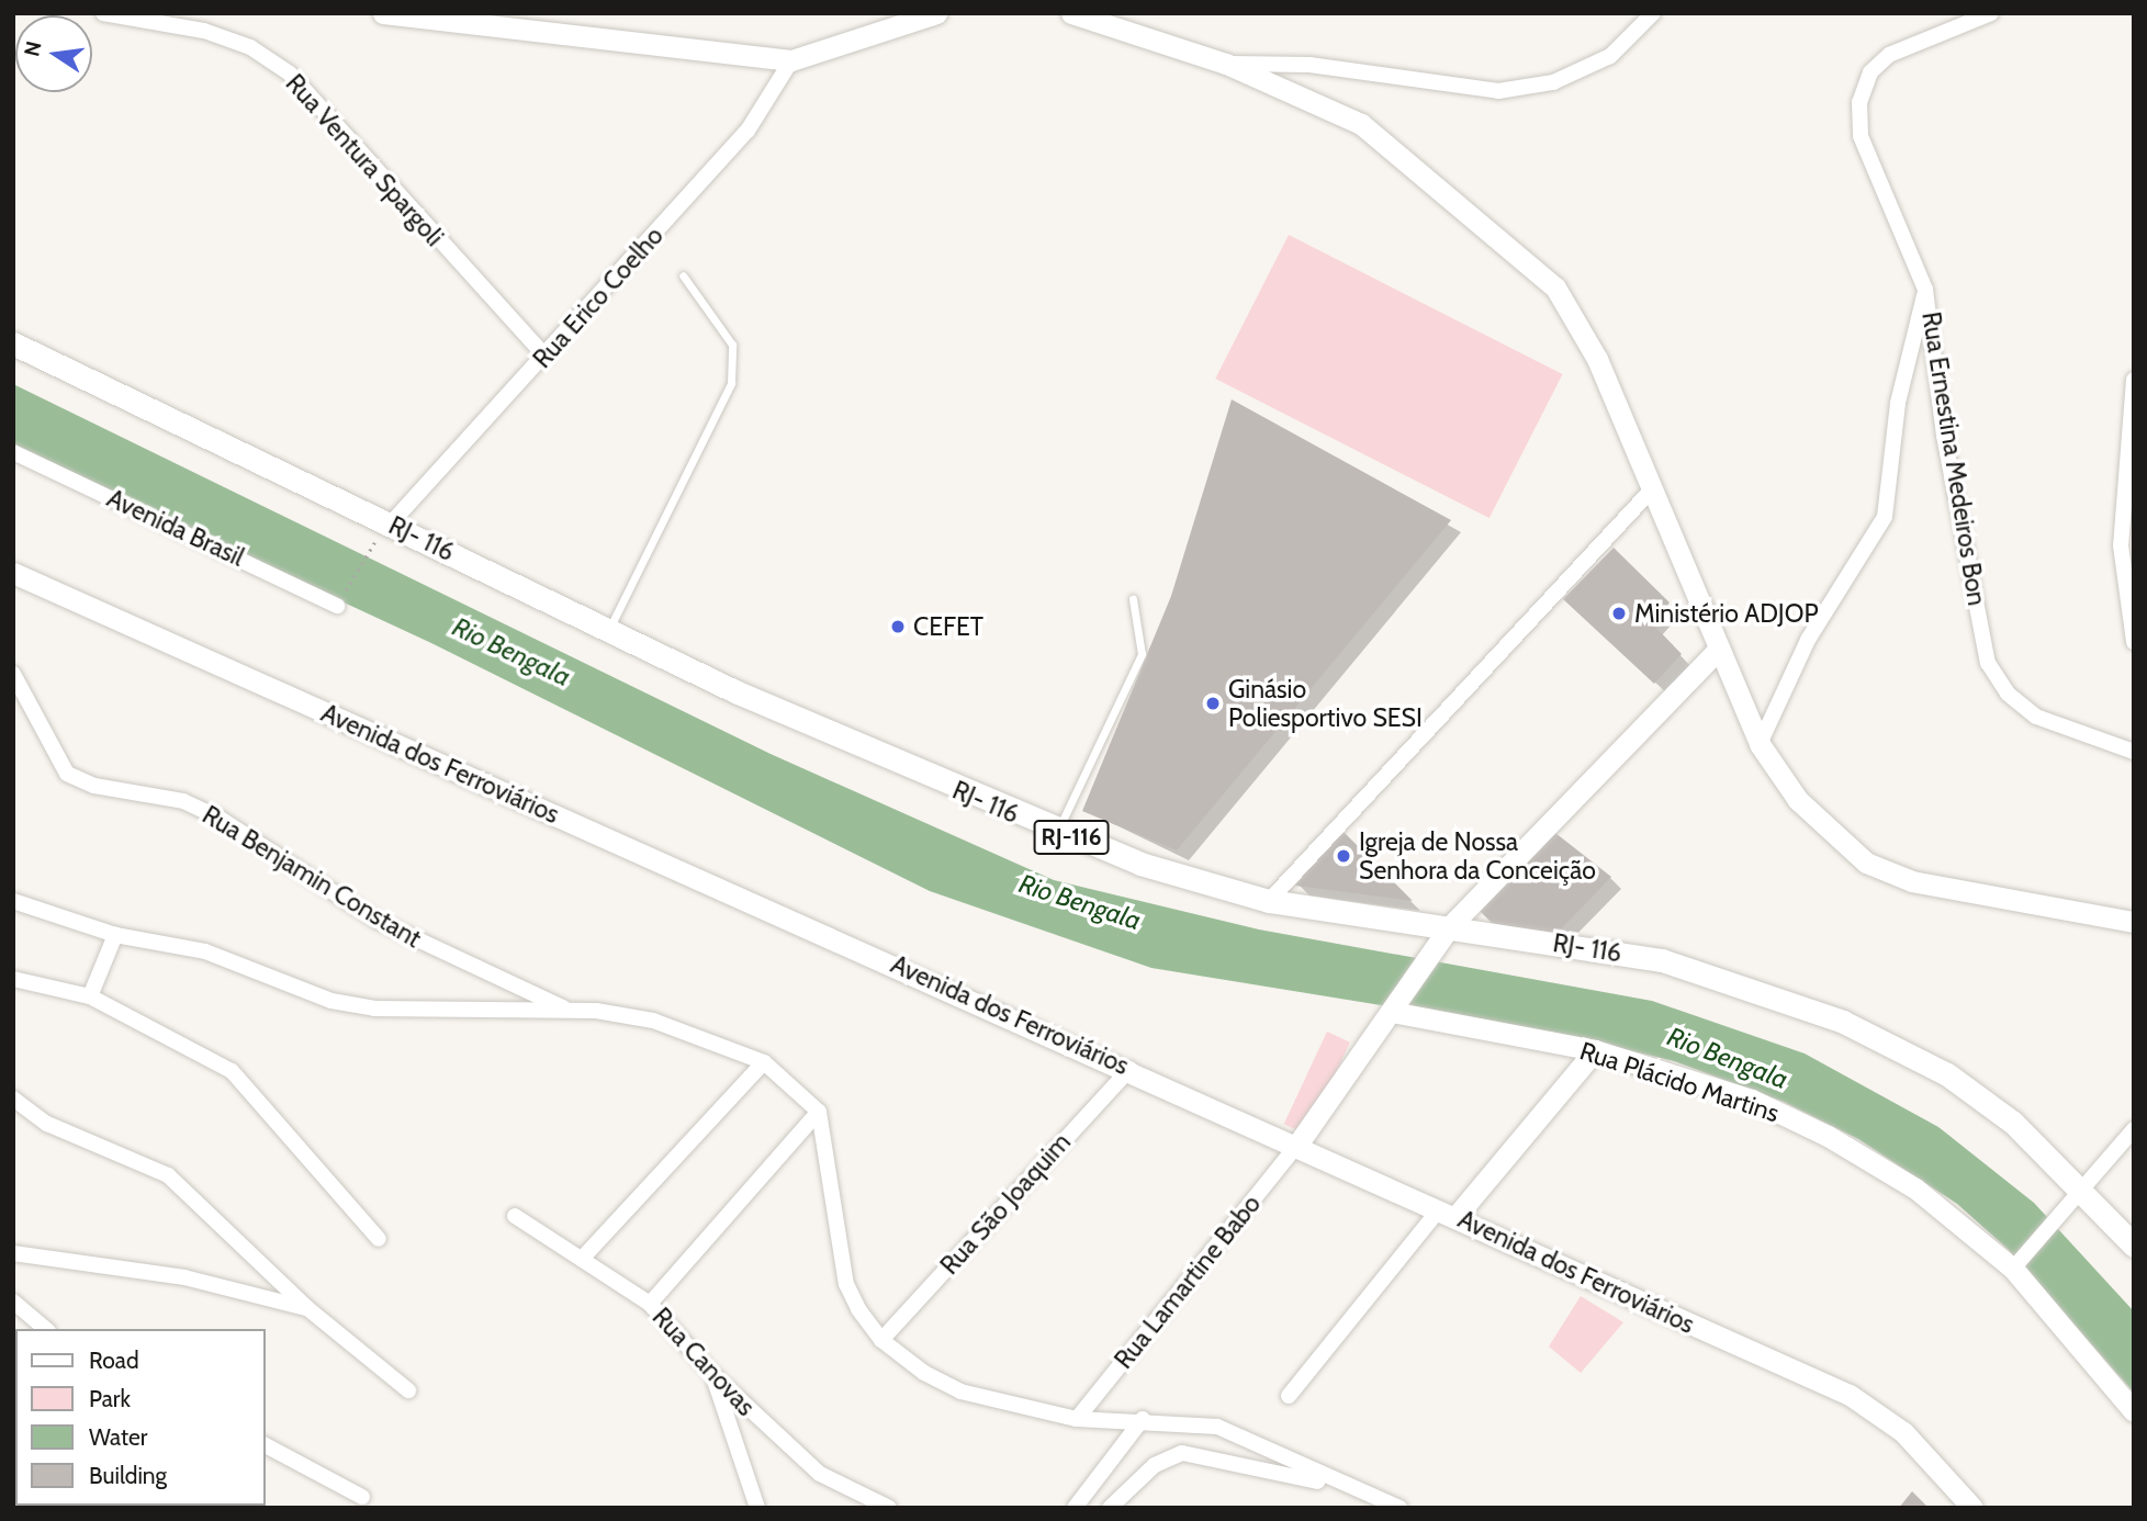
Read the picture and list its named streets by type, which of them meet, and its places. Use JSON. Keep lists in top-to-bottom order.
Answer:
{
  "streets": {
    "main road": [
      "RJ- 116",
      "Avenida dos Ferroviários",
      "RJ-116",
      "Rua Plácido Martins"
    ],
    "street": [
      "Rua Ventura Spargoli",
      "Rua Erico Coelho",
      "Rua Ernestina Medeiros Bon",
      "Avenida Brasil",
      "Rua Benjamin Constant",
      "Rua São Joaquim",
      "Rua Lamartine Babo",
      "Rua Canovas"
    ]
  },
  "crossings": [
    ["Rua Ventura Spargoli", "Rua Erico Coelho"],
    ["Rua Erico Coelho", "RJ- 116"],
    ["Avenida dos Ferroviários", "Rua São Joaquim"],
    ["Avenida dos Ferroviários", "Rua Lamartine Babo"]
  ],
  "water": ["Rio Bengala"],
  "places": [
    "Ministério ADJOP",
    "CEFET",
    "Ginásio Poliesportivo SESI",
    "Igreja de Nossa Senhora da Conceição"
  ],
  "legend": [
    "Road",
    "Park",
    "Water",
    "Building"
  ],
  "north": "left"
}
